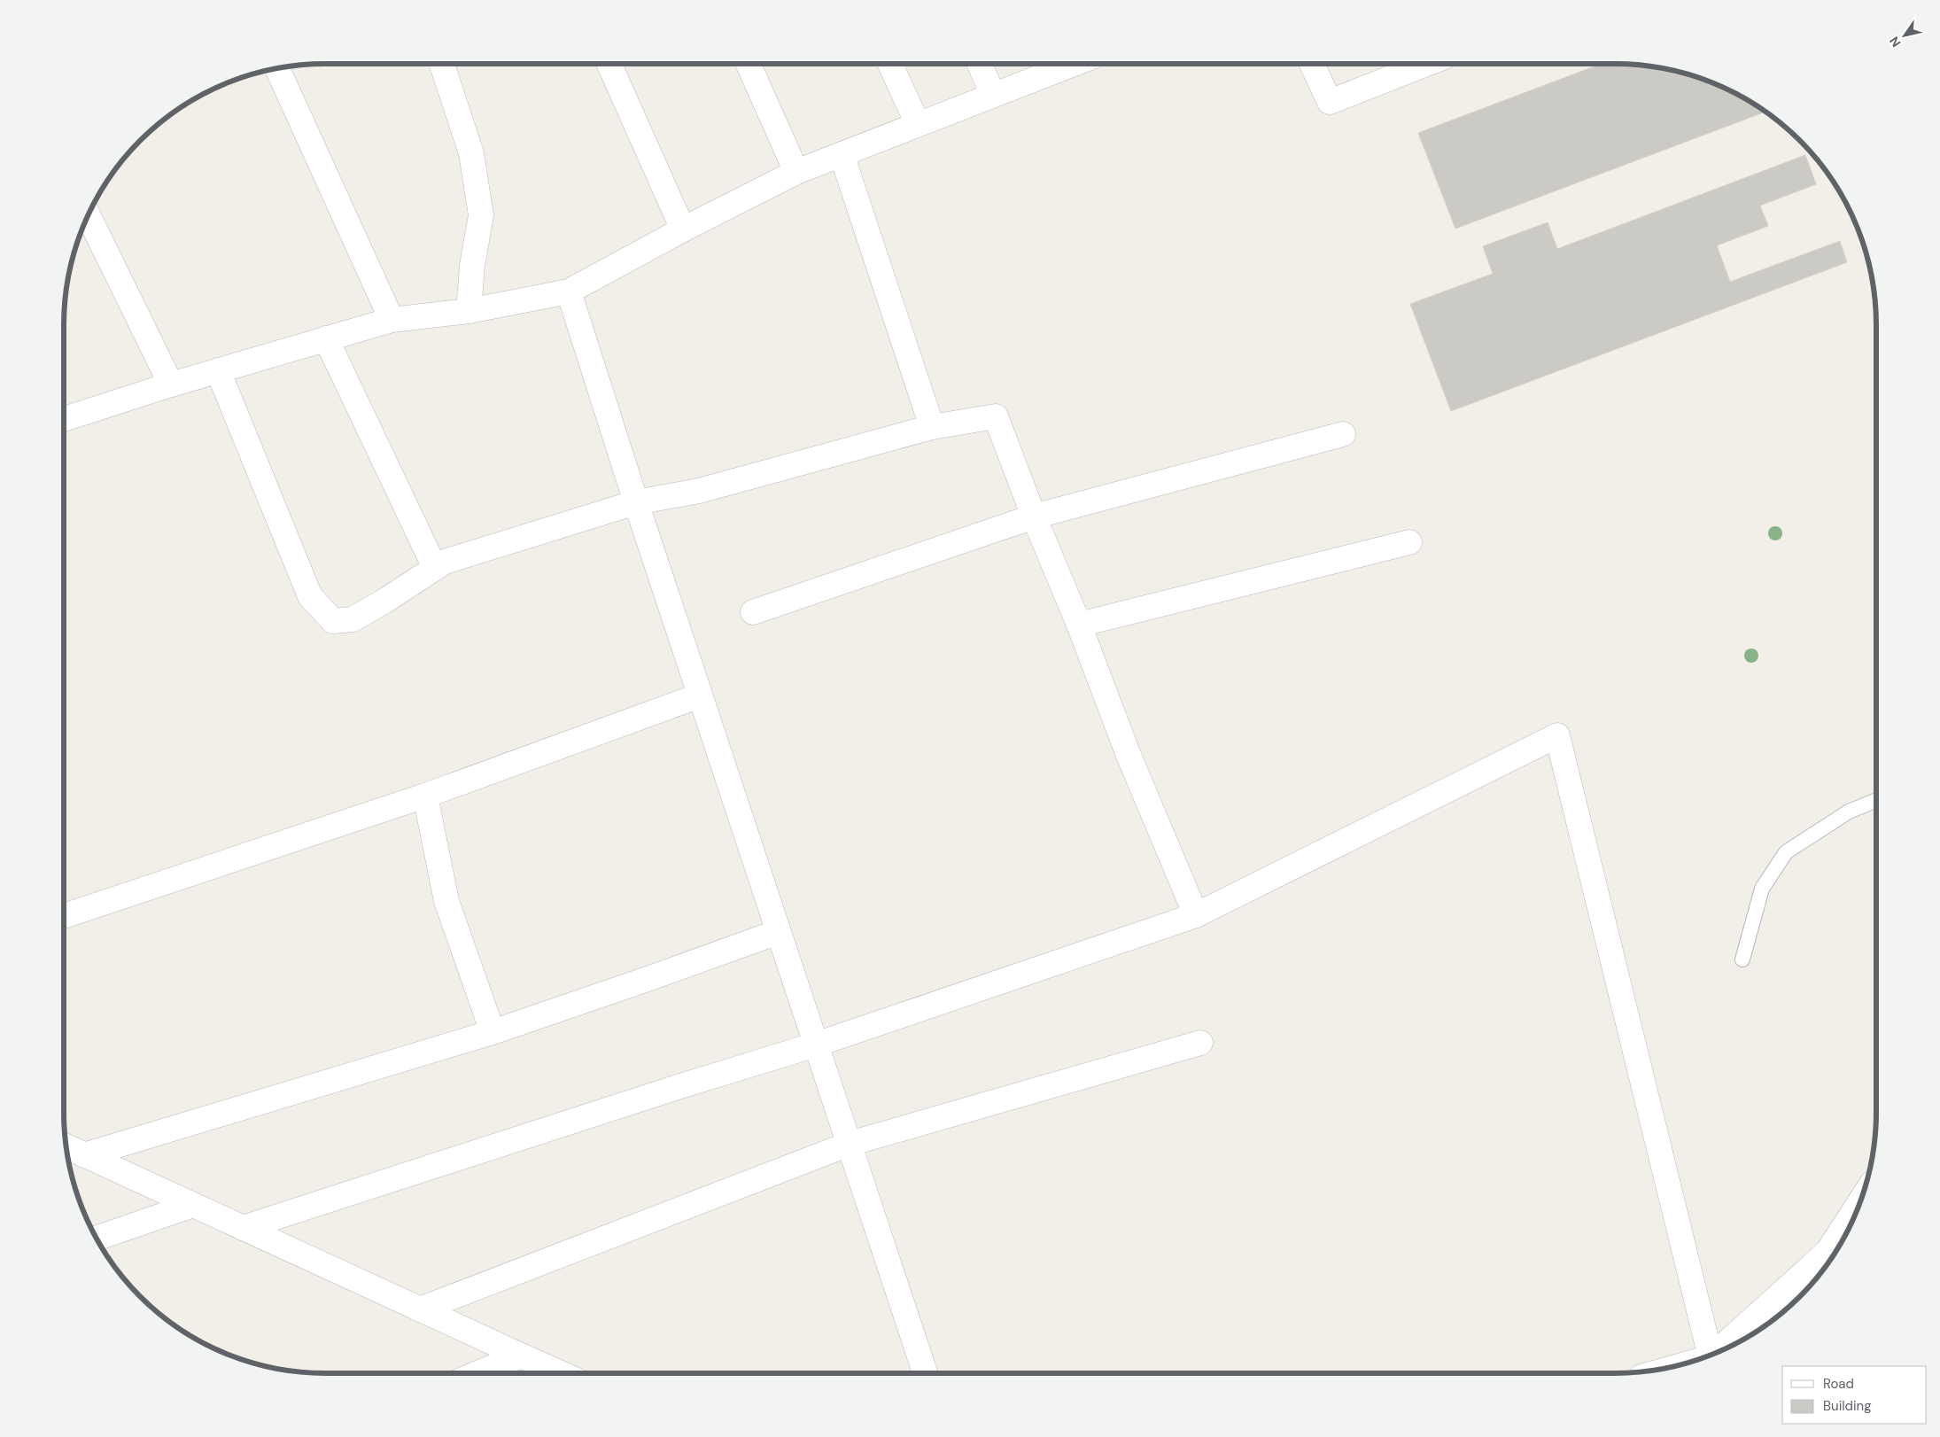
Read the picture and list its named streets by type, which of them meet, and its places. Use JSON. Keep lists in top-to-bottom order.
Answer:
{
  "legend": ["Road", "Building"],
  "north": "bottom left"
}
